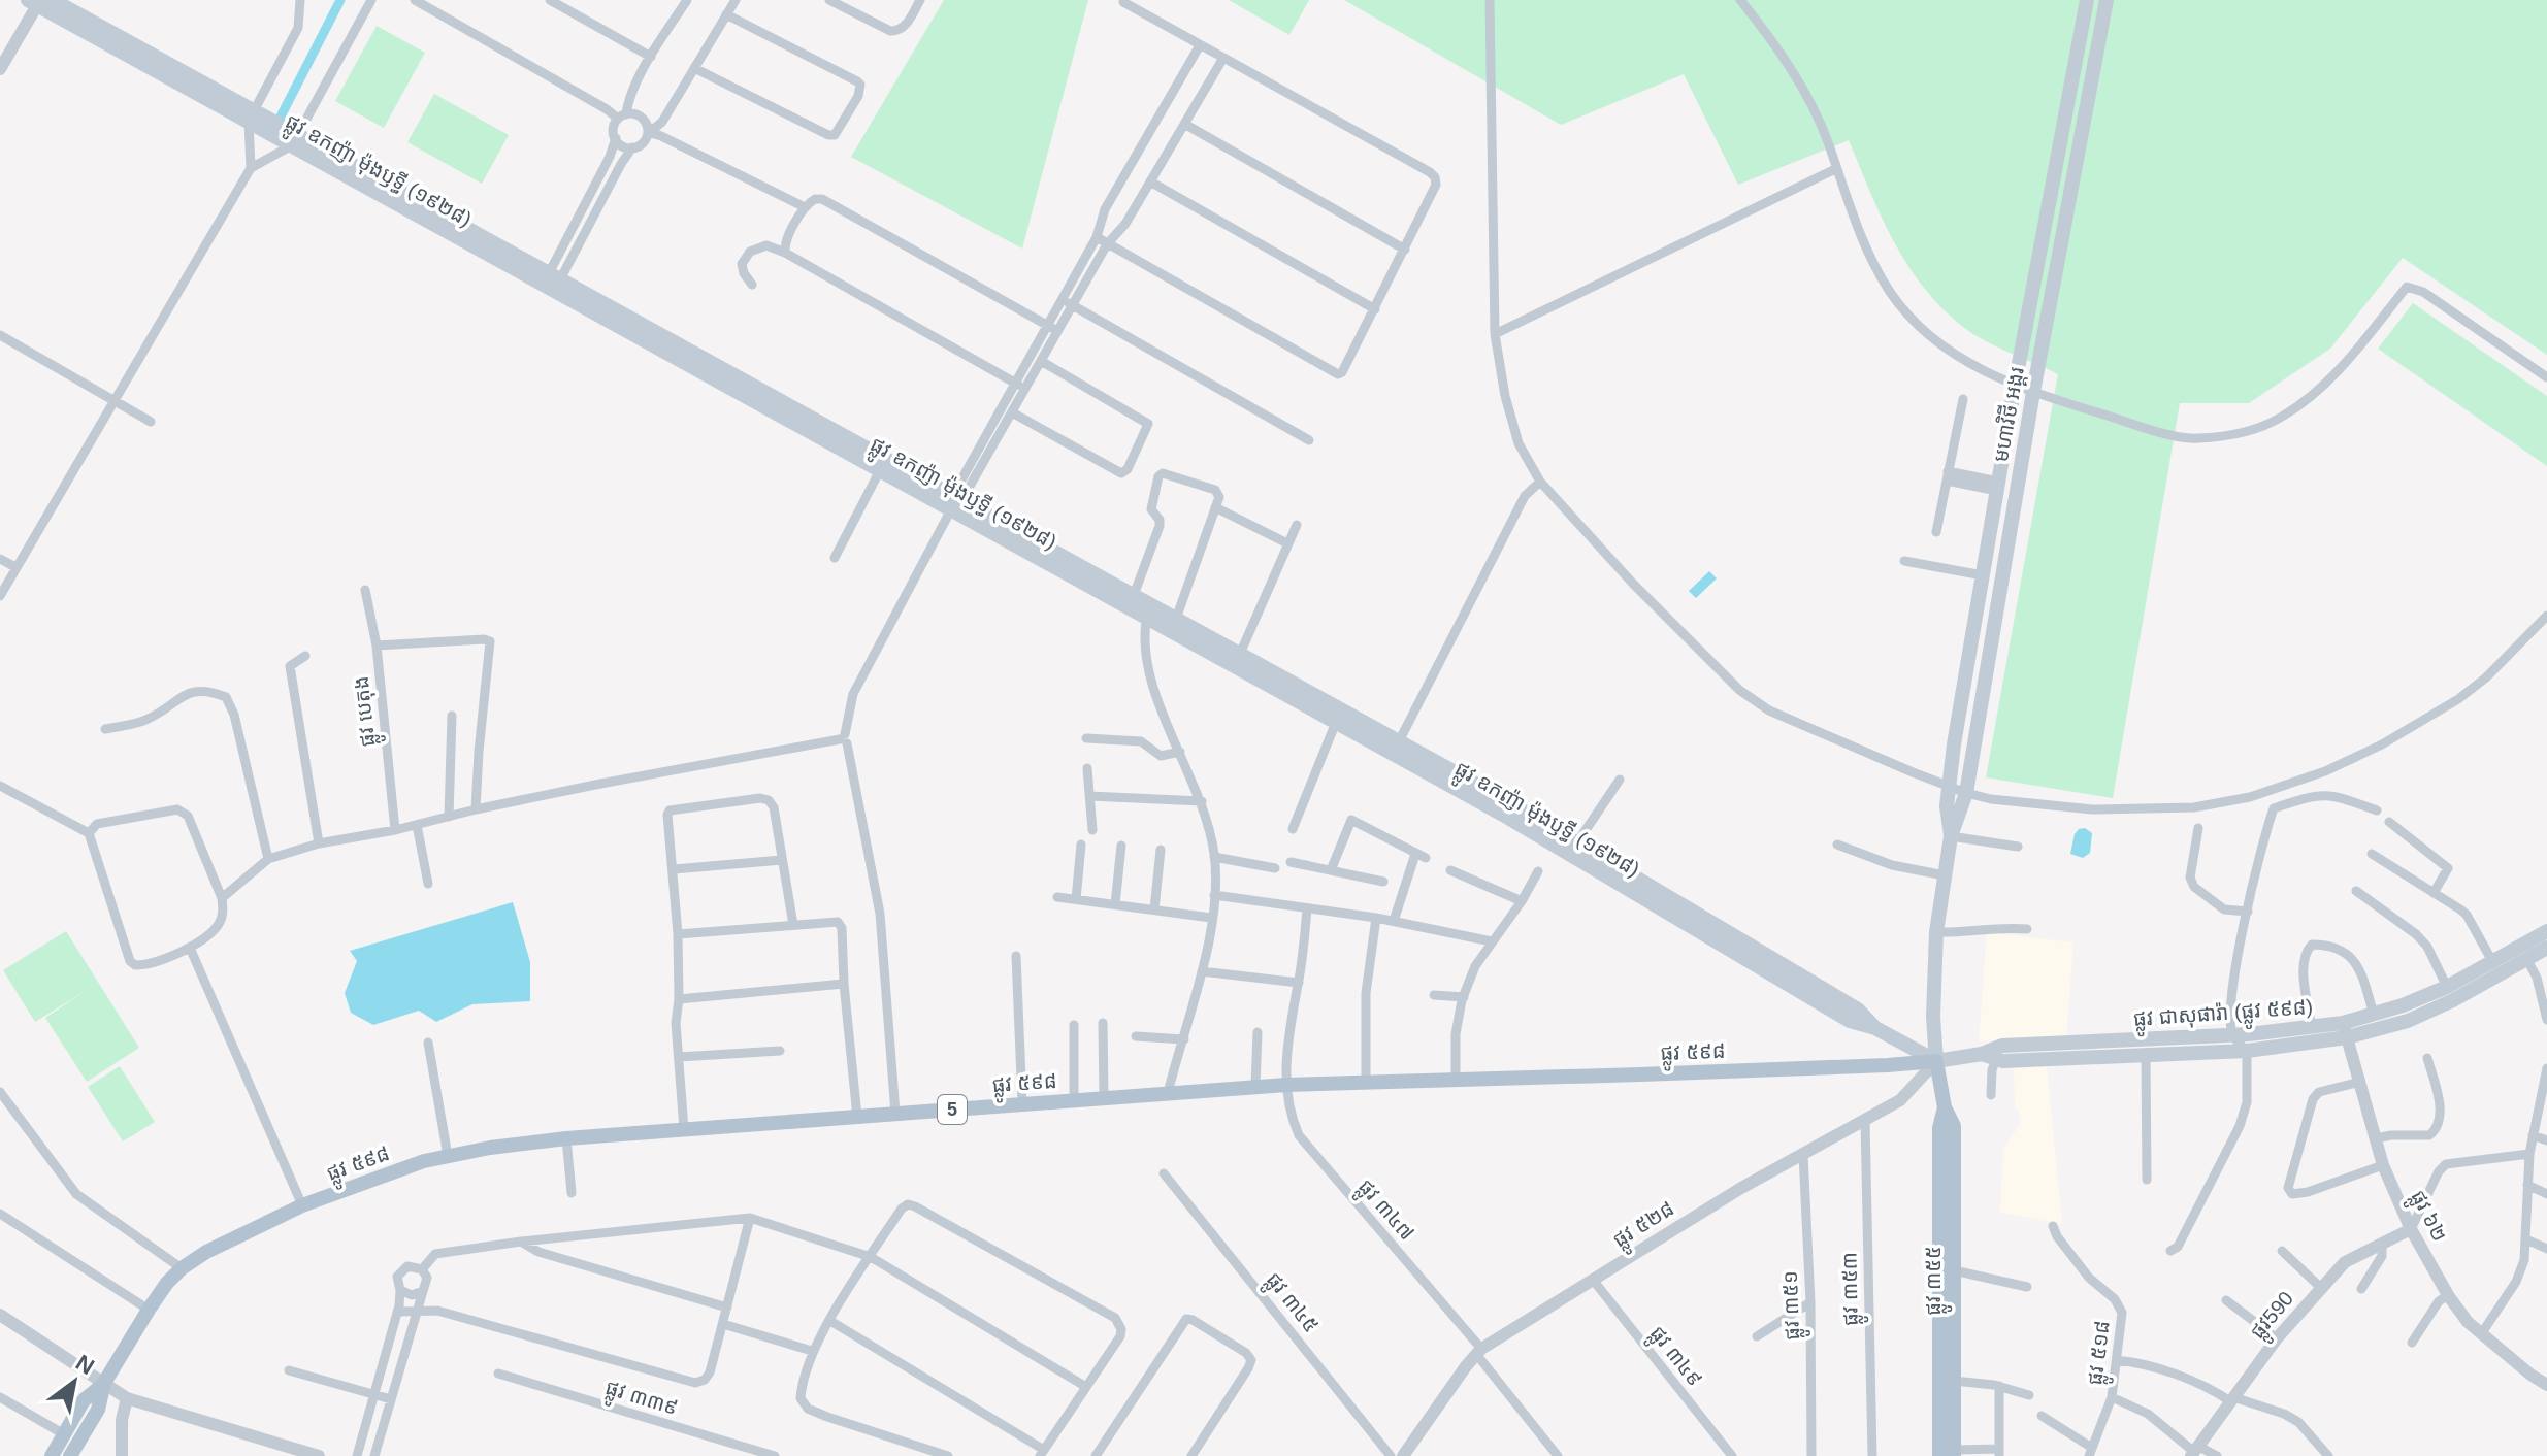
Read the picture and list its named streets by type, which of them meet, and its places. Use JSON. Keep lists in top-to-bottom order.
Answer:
{
  "streets": {
    "main road": [
      "ផ្លូវ ឧកញ៉ា ម៉ុងឫទ្ធី (១៩២៨)",
      "មហាវិថី អង្គរ",
      "ផ្លូវ ជាសុផារ៉ា (ផ្លូវ ៥៩៨)",
      "ផ្លូវ ៥៩៨",
      "5",
      "ផ្លូវ ៣៥៥"
    ],
    "street": [
      "ផ្លូវ បេតុង",
      "ផ្លូវ ៣៤៧",
      "ផ្លូវ ៦២",
      "ផ្លូវ ៥២៨",
      "ផ្លូវ ៣៥៣",
      "ផ្លូវ ៣៤៥",
      "ផ្លូវ ៣៥១",
      "ផ្លូវ590",
      "ផ្លូវ ៥១៨",
      "ផ្លូវ ៣៤៩",
      "ផ្លូវ ៣៣៩"
    ]
  },
  "crossings": [
    ["ផ្លូវ ឧកញ៉ា ម៉ុងឫទ្ធី (១៩២៨)", "មហាវិថី អង្គរ"],
    ["ផ្លូវ ឧកញ៉ា ម៉ុងឫទ្ធី (១៩២៨)", "ផ្លូវ ជាសុផារ៉ា (ផ្លូវ ៥៩៨)"],
    ["ផ្លូវ ឧកញ៉ា ម៉ុងឫទ្ធី (១៩២៨)", "ផ្លូវ ៥៩៨"],
    ["ផ្លូវ ឧកញ៉ា ម៉ុងឫទ្ធី (១៩២៨)", "ផ្លូវ ៥២៨"],
    ["ផ្លូវ ឧកញ៉ា ម៉ុងឫទ្ធី (១៩២៨)", "ផ្លូវ ៣៥៥"],
    ["មហាវិថី អង្គរ", "ផ្លូវ ជាសុផារ៉ា (ផ្លូវ ៥៩៨)"],
    ["មហាវិថី អង្គរ", "ផ្លូវ ៥៩៨"],
    ["មហាវិថី អង្គរ", "ផ្លូវ ៥២៨"],
    ["មហាវិថី អង្គរ", "ផ្លូវ ៣៥៥"],
    ["ផ្លូវ ជាសុផារ៉ា (ផ្លូវ ៥៩៨)", "ផ្លូវ ៥៩៨"],
    ["ផ្លូវ ជាសុផារ៉ា (ផ្លូវ ៥៩៨)", "ផ្លូវ ៦២"],
    ["ផ្លូវ ជាសុផារ៉ា (ផ្លូវ ៥៩៨)", "ផ្លូវ ៥២៨"],
    ["ផ្លូវ ជាសុផារ៉ា (ផ្លូវ ៥៩៨)", "ផ្លូវ ៣៥៥"],
    ["ផ្លូវ ៥៩៨", "ផ្លូវ ៣៤៧"],
    ["ផ្លូវ ៥៩៨", "ផ្លូវ ៥២៨"],
    ["ផ្លូវ ៥៩៨", "ផ្លូវ ៣៥៥"],
    ["ផ្លូវ ៣៤៧", "ផ្លូវ ៥២៨"],
    ["ផ្លូវ ៦២", "ផ្លូវ590"],
    ["ផ្លូវ ៥២៨", "ផ្លូវ ៣៥៥"],
    ["ផ្លូវ ៥២៨", "ផ្លូវ ៣៥៣"],
    ["ផ្លូវ ៥២៨", "ផ្លូវ ៣៥១"],
    ["ផ្លូវ ៥២៨", "ផ្លូវ ៣៤៩"]
  ],
  "north": "top right"
}
